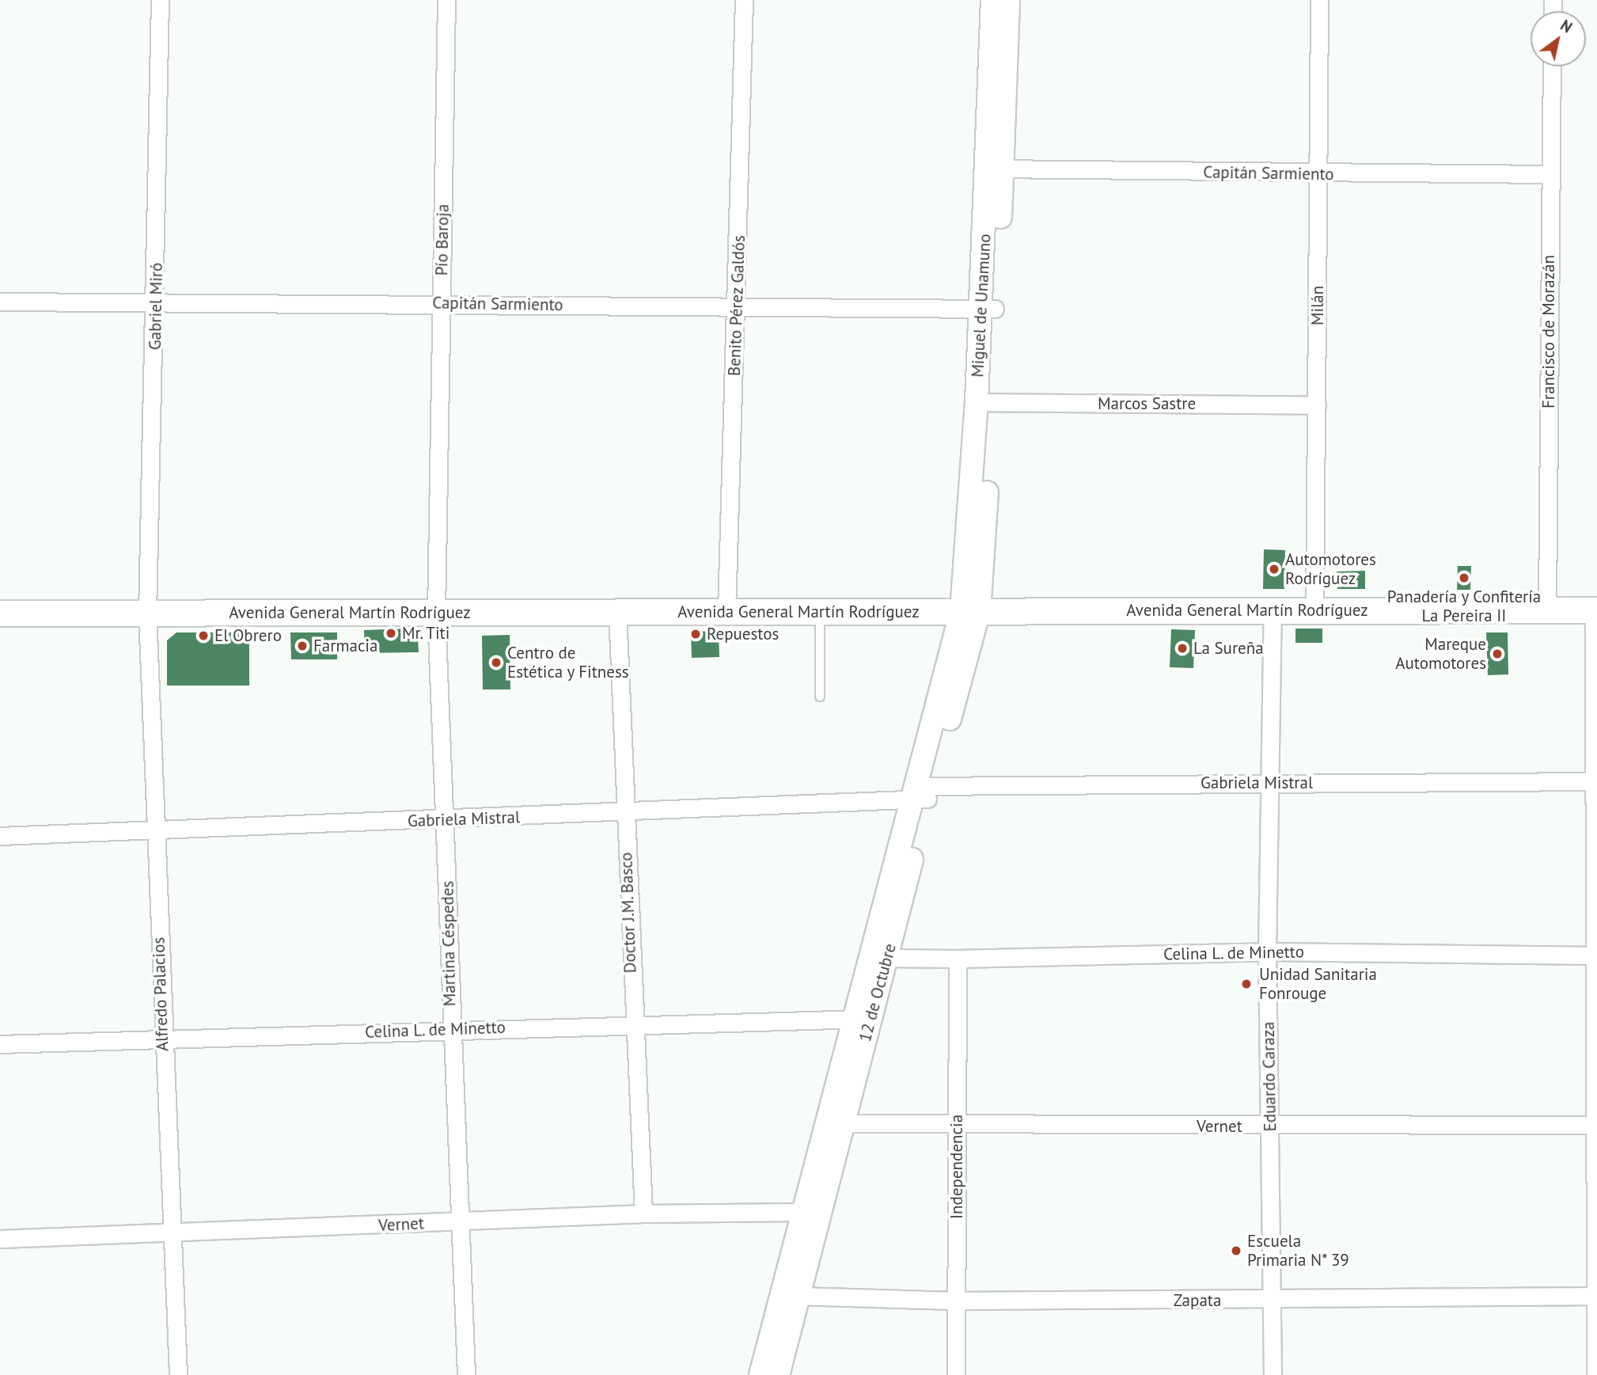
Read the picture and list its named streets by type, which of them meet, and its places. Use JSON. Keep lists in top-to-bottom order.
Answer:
{
  "streets": {
    "main road": ["Avenida General Martín Rodríguez"],
    "street": [
      "Capitán Sarmiento",
      "Pío Baroja",
      "Benito Pérez Galdós",
      "Miguel de Unamuno",
      "Milán",
      "Gabriel Miró",
      "Francisco de Morazán",
      "Marcos Sastre",
      "Gabriela Mistral",
      "Doctor J.M. Basco",
      "Martina Céspedes",
      "Celina L. de Minetto",
      "12 de Octubre",
      "Alfredo Palacios",
      "Eduardo Caraza",
      "Vernet",
      "Independencia",
      "Zapata"
    ]
  },
  "crossings": [
    ["Capitán Sarmiento", "Pío Baroja"],
    ["Capitán Sarmiento", "Benito Pérez Galdós"],
    ["Capitán Sarmiento", "Miguel de Unamuno"],
    ["Capitán Sarmiento", "Milán"],
    ["Capitán Sarmiento", "Gabriel Miró"],
    ["Capitán Sarmiento", "Francisco de Morazán"],
    ["Pío Baroja", "Avenida General Martín Rodríguez"],
    ["Pío Baroja", "Martina Céspedes"],
    ["Benito Pérez Galdós", "Avenida General Martín Rodríguez"],
    ["Miguel de Unamuno", "Marcos Sastre"],
    ["Miguel de Unamuno", "Avenida General Martín Rodríguez"],
    ["Miguel de Unamuno", "12 de Octubre"],
    ["Milán", "Marcos Sastre"],
    ["Milán", "Avenida General Martín Rodríguez"],
    ["Gabriel Miró", "Avenida General Martín Rodríguez"],
    ["Gabriel Miró", "Alfredo Palacios"],
    ["Francisco de Morazán", "Avenida General Martín Rodríguez"],
    ["Avenida General Martín Rodríguez", "Doctor J.M. Basco"],
    ["Avenida General Martín Rodríguez", "Martina Céspedes"],
    ["Avenida General Martín Rodríguez", "12 de Octubre"],
    ["Avenida General Martín Rodríguez", "Alfredo Palacios"],
    ["Avenida General Martín Rodríguez", "Eduardo Caraza"],
    ["Gabriela Mistral", "Doctor J.M. Basco"],
    ["Gabriela Mistral", "Martina Céspedes"],
    ["Gabriela Mistral", "12 de Octubre"],
    ["Gabriela Mistral", "Alfredo Palacios"],
    ["Gabriela Mistral", "Eduardo Caraza"],
    ["Doctor J.M. Basco", "Celina L. de Minetto"],
    ["Doctor J.M. Basco", "Vernet"],
    ["Martina Céspedes", "Celina L. de Minetto"],
    ["Martina Céspedes", "Vernet"],
    ["Celina L. de Minetto", "12 de Octubre"],
    ["Celina L. de Minetto", "Alfredo Palacios"],
    ["Celina L. de Minetto", "Eduardo Caraza"],
    ["Celina L. de Minetto", "Independencia"],
    ["12 de Octubre", "Vernet"],
    ["12 de Octubre", "Zapata"],
    ["Alfredo Palacios", "Vernet"],
    ["Eduardo Caraza", "Vernet"],
    ["Eduardo Caraza", "Zapata"],
    ["Vernet", "Independencia"],
    ["Independencia", "Zapata"]
  ],
  "places": [
    "Automotores Rodríguez",
    "Panadería y Confitería La Pereira II",
    "Mr. Titi",
    "Repuestos",
    "El Obrero",
    "Farmacia",
    "La Sureña",
    "Mareque Automotores",
    "Centro de Estética y Fitness",
    "Unidad Sanitaria Fonrouge",
    "Escuela Primaria N* 39"
  ],
  "north": "top right"
}
